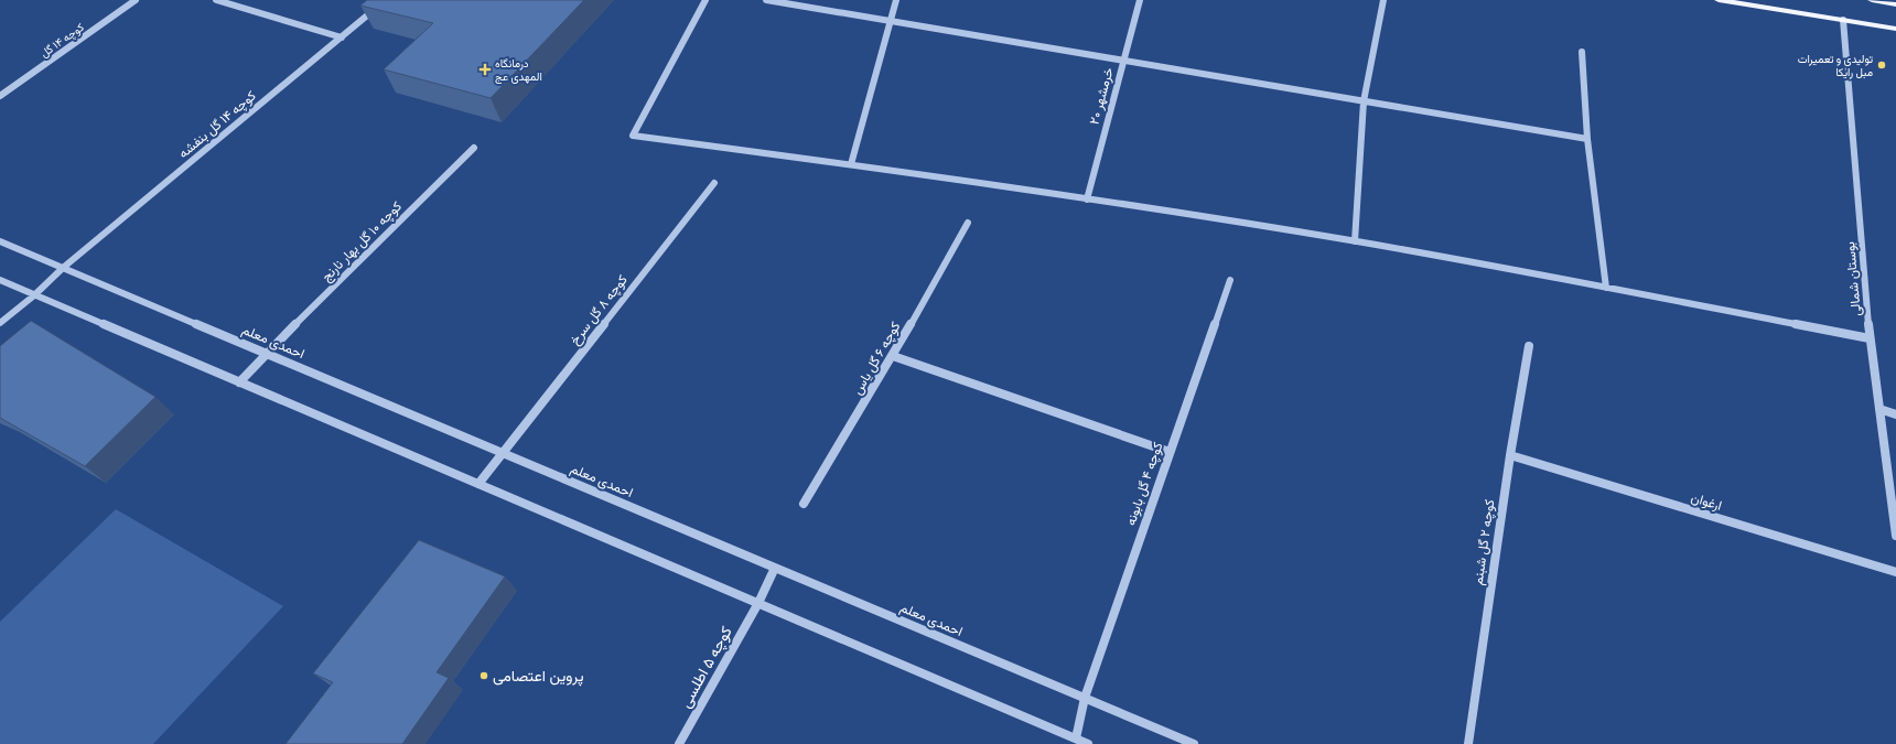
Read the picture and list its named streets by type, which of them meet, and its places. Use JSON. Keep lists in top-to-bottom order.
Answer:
{
  "streets": {
    "street": [
      "کوچه ۱۴ گل",
      "خرمشهر ۲۰",
      "کوچه ۱۴ گل بنفشه",
      "کوچه ۱۰ گل بهار نارنج",
      "بوستان شمالی",
      "کوچه ۸ گل سرخ",
      "احمدی معلم",
      "کوچه ۶ گل یاس",
      "کوچه ۴ گل بابونه",
      "ارغوان",
      "کوچه ۲ گل شبنم",
      "کوچه ۵ اطلسی"
    ]
  },
  "crossings": [
    ["کوچه ۱۴ گل بنفشه", "احمدی معلم"],
    ["کوچه ۱۰ گل بهار نارنج", "احمدی معلم"],
    ["کوچه ۸ گل سرخ", "احمدی معلم"],
    ["احمدی معلم", "کوچه ۴ گل بابونه"],
    ["احمدی معلم", "کوچه ۵ اطلسی"],
    ["ارغوان", "کوچه ۲ گل شبنم"]
  ],
  "places": {
    "other": ["تولیدی و تعمیرات مبل رایکا", "پروین اعتصامی"],
    "health": ["درمانگاه المهدی عج"]
  }
}
